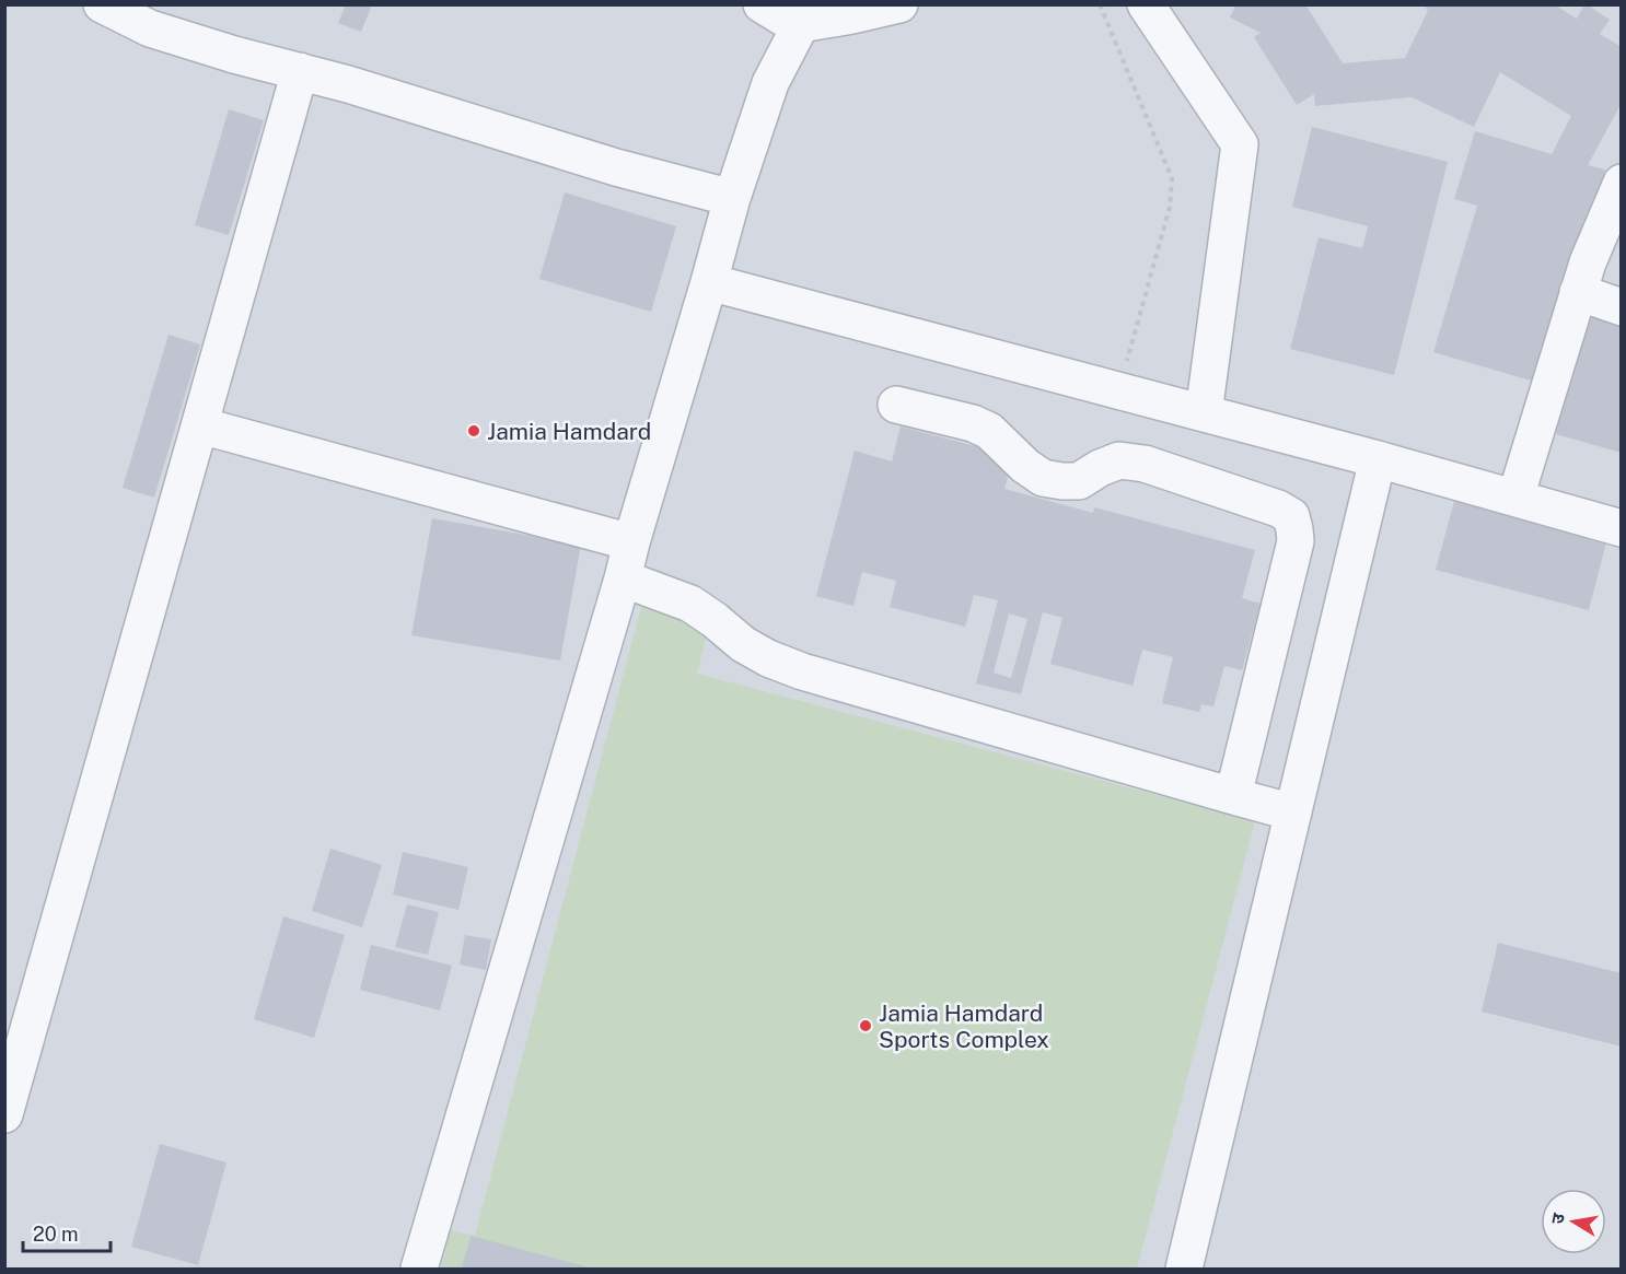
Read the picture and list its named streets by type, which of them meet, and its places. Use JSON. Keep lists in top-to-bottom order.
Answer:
{
  "places": ["Jamia Hamdard", "Jamia Hamdard Sports Complex"],
  "scale_bar": "20 m",
  "north": "left"
}
